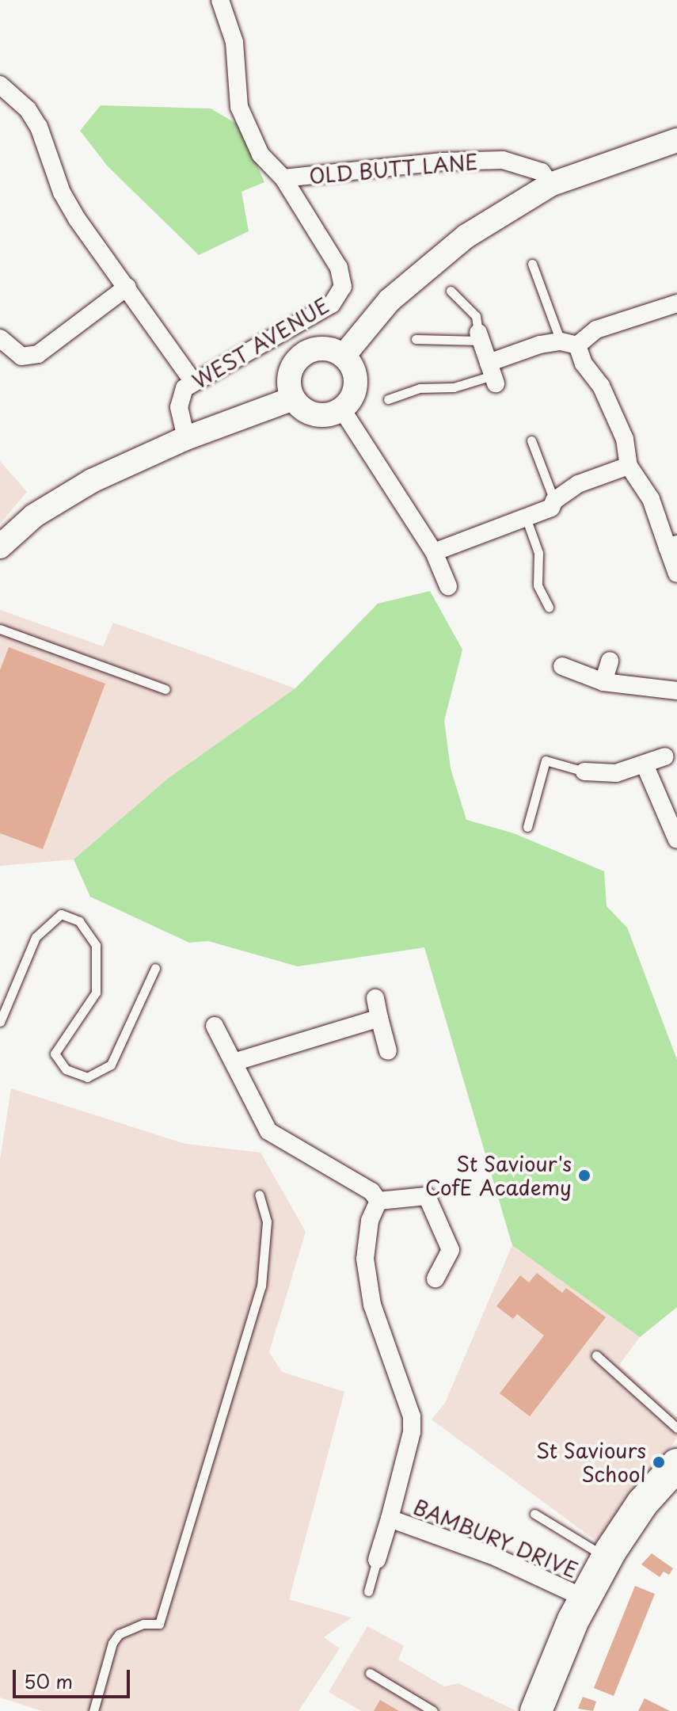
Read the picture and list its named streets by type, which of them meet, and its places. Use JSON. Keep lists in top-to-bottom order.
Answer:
{
  "streets": {
    "street": ["OLD BUTT LANE", "WEST AVENUE", "BAMBURY DRIVE"]
  },
  "crossings": [
    ["OLD BUTT LANE", "WEST AVENUE"]
  ],
  "places": ["St Saviour's CofE Academy", "St Saviours School"],
  "scale_bar": "50 m"
}
